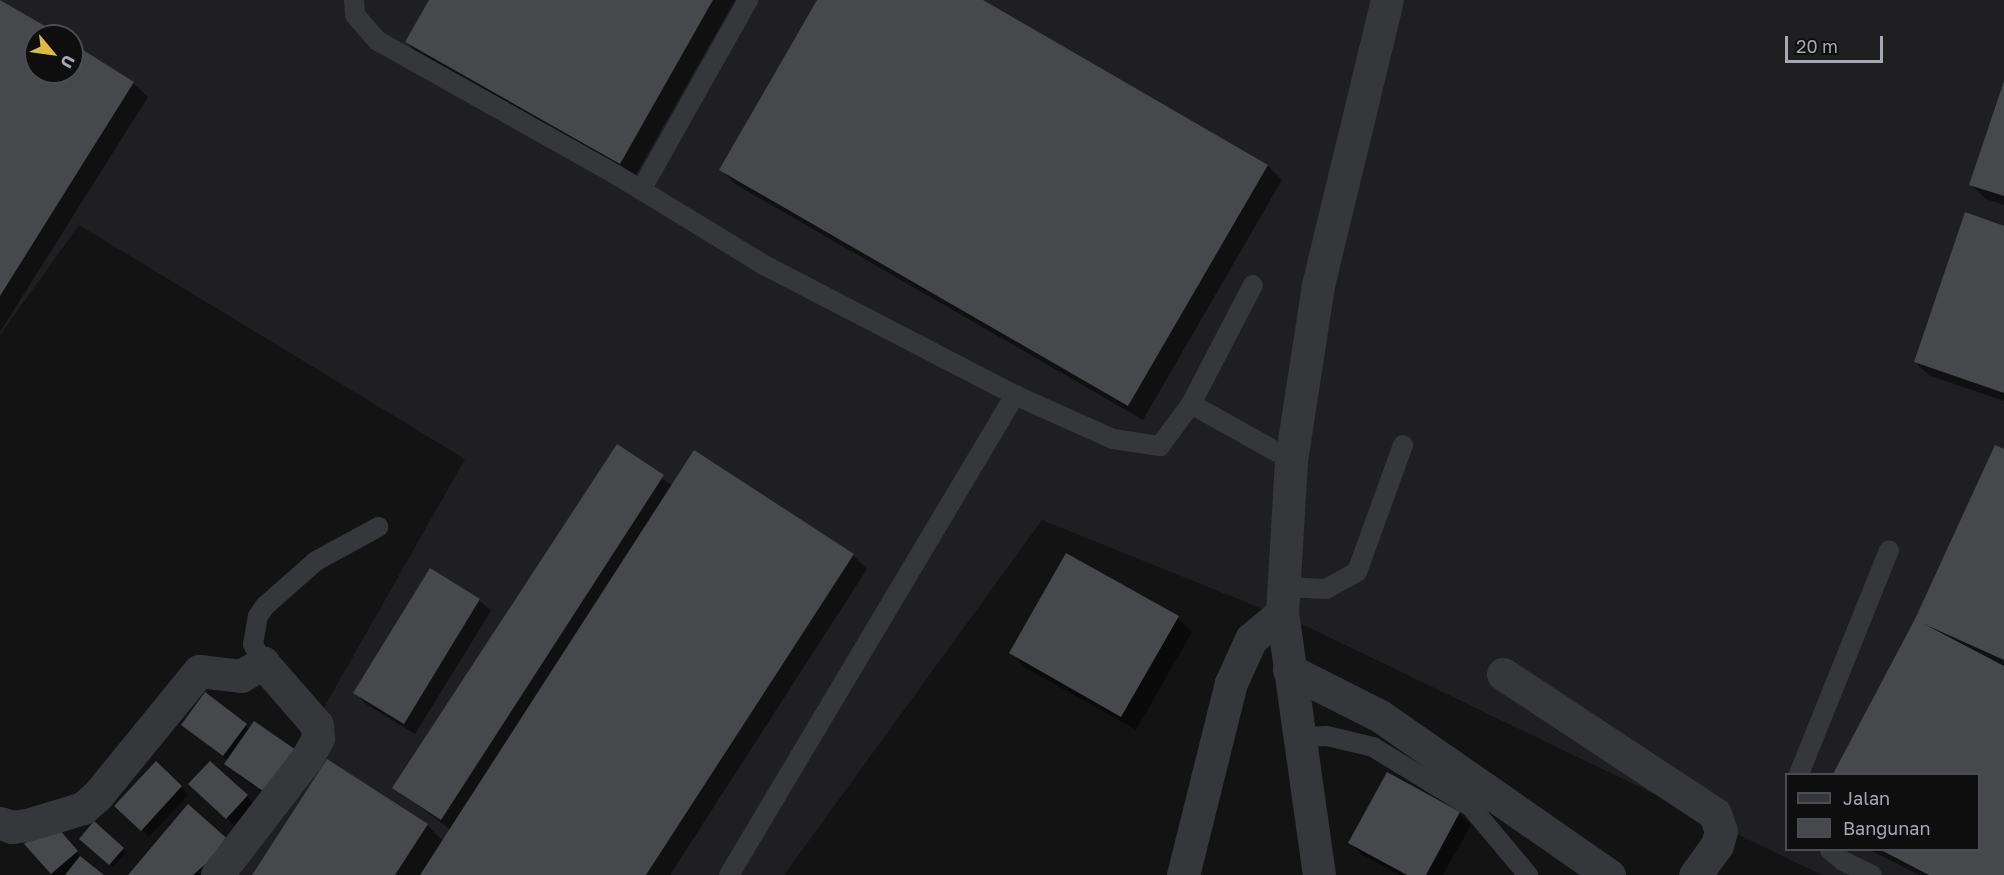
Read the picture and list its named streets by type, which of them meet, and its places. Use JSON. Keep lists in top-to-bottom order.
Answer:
{
  "legend": ["Jalan", "Bangunan"],
  "scale_bar": "20 m",
  "north": "bottom right"
}
